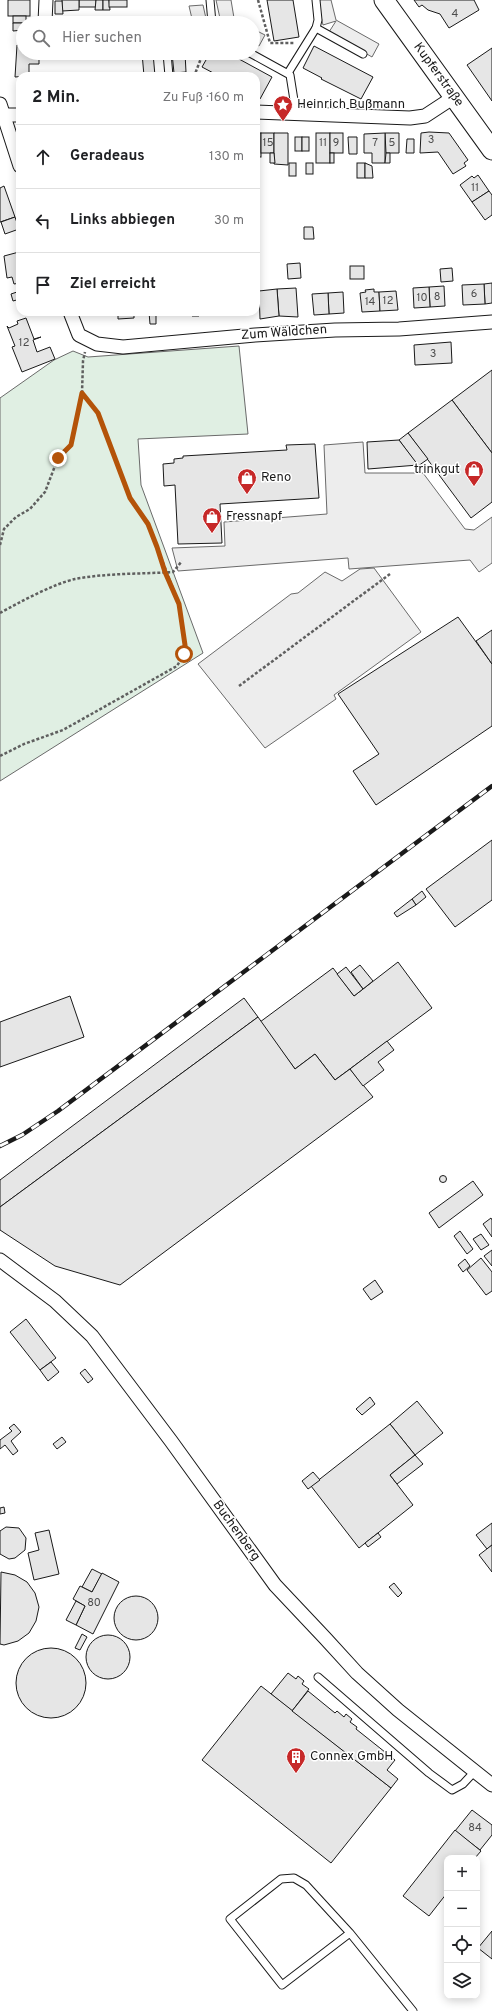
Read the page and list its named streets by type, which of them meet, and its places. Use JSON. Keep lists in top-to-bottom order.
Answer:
{
  "streets": {
    "street": ["Kupferstraße", "Zum Wäldchen", "Buchenberg"]
  },
  "places": {
    "place": ["Heinrich Bußmann"],
    "shop": ["trinkgut", "Reno", "Fressnapf"],
    "building": ["Connex GmbH"]
  },
  "house_numbers": [
    "4",
    "3",
    "15",
    "11",
    "9",
    "7",
    "5",
    "11",
    "6",
    "8",
    "10",
    "12",
    "14",
    "12",
    "3",
    "80",
    "84"
  ],
  "page": {
    "search": "Hier suchen",
    "heading": ["2 Min.", "Zu Fuß · 160 m"],
    "list": [
      ["Geradeaus", "130 m"],
      ["Links abbiegen", "30 m"],
      "Ziel erreicht"
    ],
    "map_buttons": ["+", "−"]
  }
}
